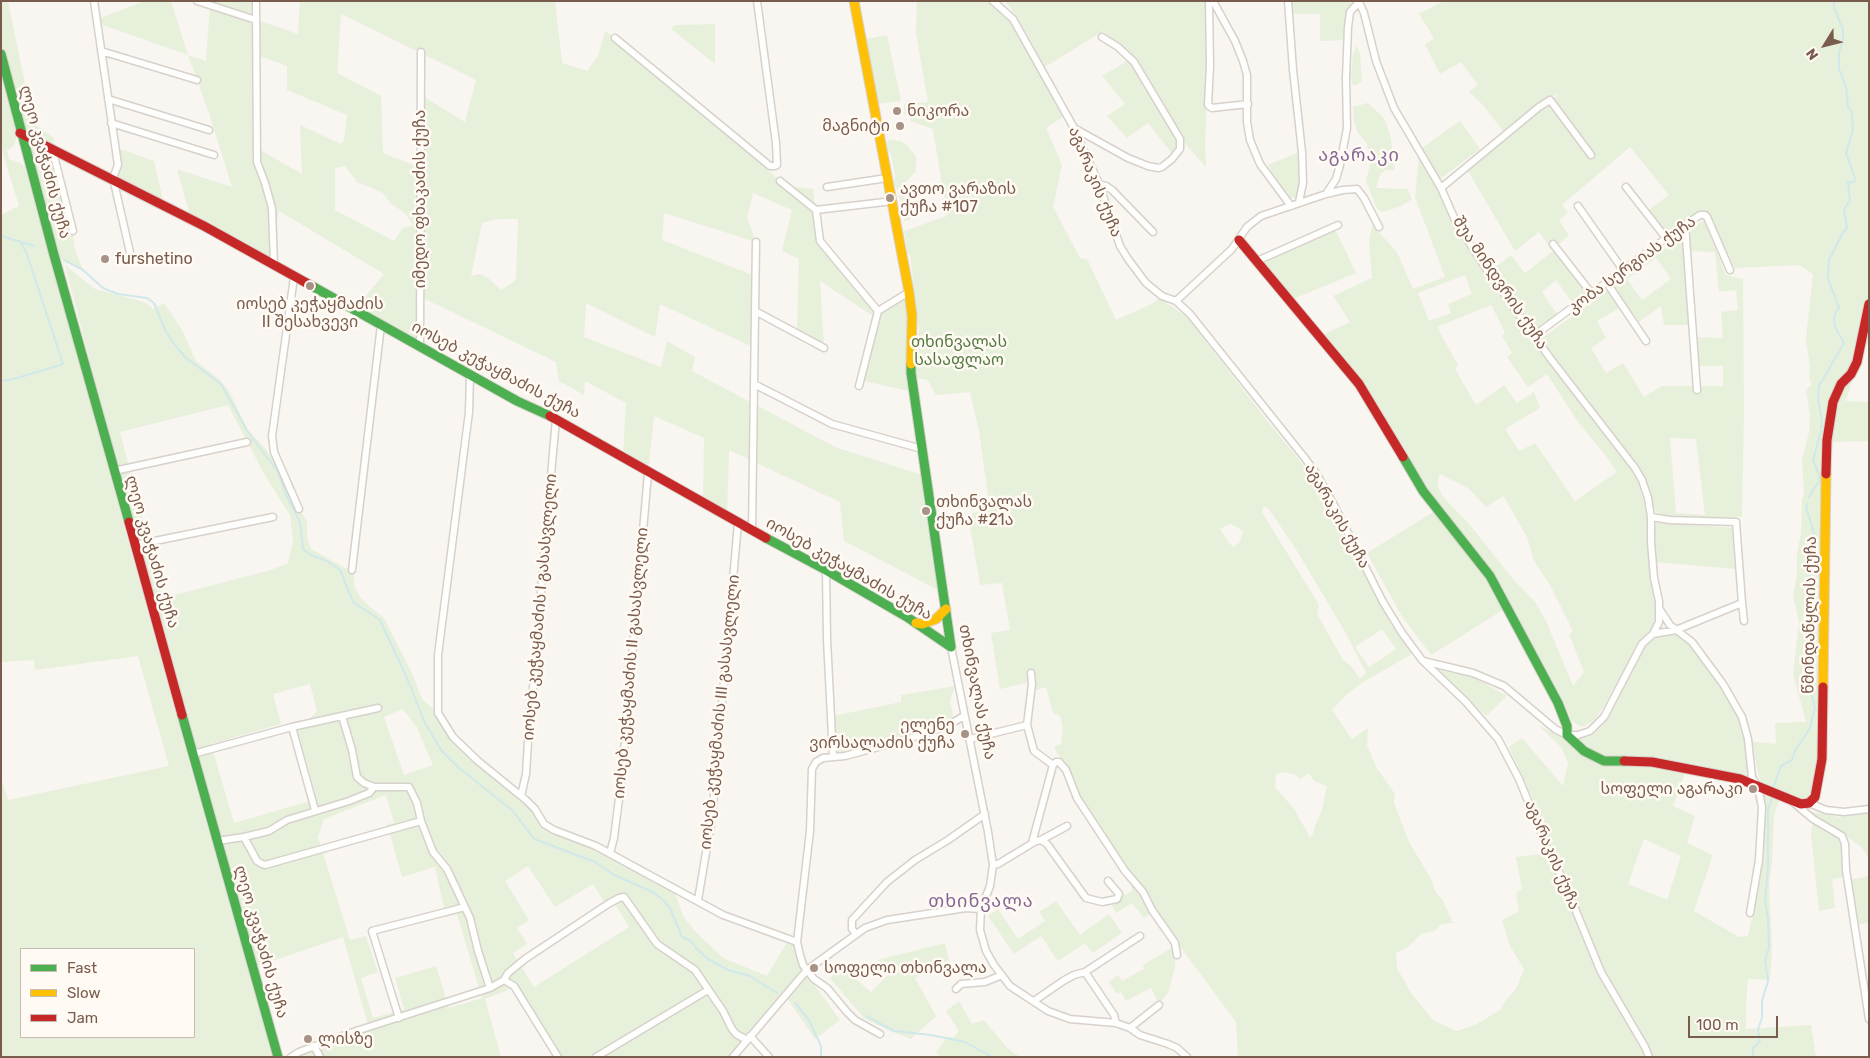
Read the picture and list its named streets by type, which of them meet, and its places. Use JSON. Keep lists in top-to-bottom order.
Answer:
{
  "streets": {
    "street": [
      "ლეო კვაჭაძის ქუჩა",
      "აგარაკის ქუჩა",
      "იმედო ფხაკაძის ქუჩა",
      "კობა სერგიას ქუჩა",
      "შუა მინდვრის ქუჩა",
      "იოსებ კეჭაყმაძის ქუჩა",
      "იოსებ კეჭაყმაძის I გასასვლელი",
      "წმინდაწყლის ქუჩა",
      "იოსებ კეჭაყმაძის II გასასვლელი",
      "თხინვალას ქუჩა",
      "იოსებ კეჭაყმაძის III გასასვლელი"
    ]
  },
  "crossings": [
    ["ლეო კვაჭაძის ქუჩა", "იოსებ კეჭაყმაძის ქუჩა"],
    ["იმედო ფხაკაძის ქუჩა", "იოსებ კეჭაყმაძის ქუჩა"],
    ["კობა სერგიას ქუჩა", "შუა მინდვრის ქუჩა"],
    ["იოსებ კეჭაყმაძის ქუჩა", "იოსებ კეჭაყმაძის I გასასვლელი"],
    ["იოსებ კეჭაყმაძის ქუჩა", "იოსებ კეჭაყმაძის II გასასვლელი"],
    ["იოსებ კეჭაყმაძის ქუჩა", "თხინვალას ქუჩა"],
    ["იოსებ კეჭაყმაძის ქუჩა", "იოსებ კეჭაყმაძის III გასასვლელი"]
  ],
  "districts": ["აგარაკი", "თხინვალა"],
  "parks": ["თხინვალას სასაფლაო"],
  "places": [
    "ნიკორა",
    "მაგნიტი",
    "ავთო ვარაზის ქუჩა #107",
    "furshetino",
    "იოსებ კეჭაყმაძის II შესახვევი",
    "თხინვალას ქუჩა #21ა",
    "ელენე ვირსალაძის ქუჩა",
    "სოფელი აგარაკი",
    "სოფელი თხინვალა",
    "ლისზე"
  ],
  "legend": ["Fast", "Slow", "Jam"],
  "scale_bar": "100 m",
  "north": "bottom left"
}
